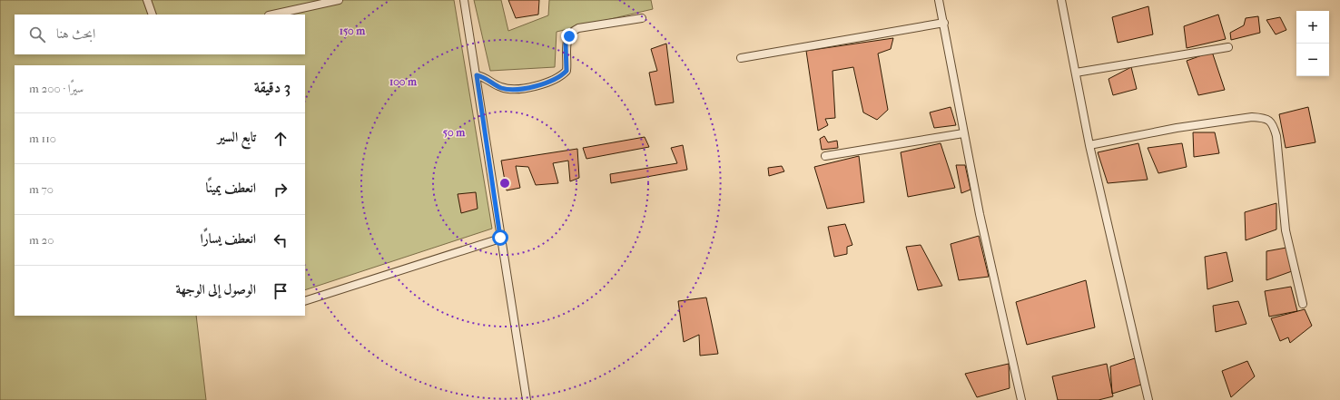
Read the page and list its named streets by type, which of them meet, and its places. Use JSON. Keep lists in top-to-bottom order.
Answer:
{
  "page": {
    "map_buttons": ["+", "−"],
    "search": "ابحث هنا",
    "heading": ["3 دقيقة", "سيرًا · 200 m"],
    "list": [
      ["تابع السير", "110 m"],
      ["انعطف يمينًا", "70 m"],
      ["انعطف يسارًا", "20 m"],
      "الوصول إلى الوجهة"
    ]
  },
  "rings": ["150 m", "100 m", "50 m"]
}
